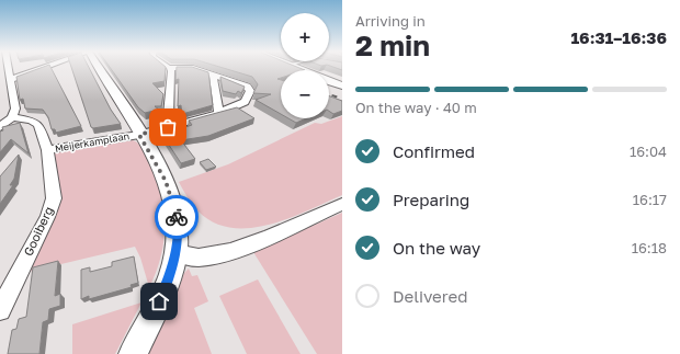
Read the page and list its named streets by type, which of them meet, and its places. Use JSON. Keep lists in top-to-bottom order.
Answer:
{
  "streets": {
    "street": ["Meijerkamplaan", "Gooiberg"]
  },
  "crossings": [
    ["Meijerkamplaan", "Gooiberg"]
  ],
  "page": {
    "heading": ["2 min", "Arriving in", "16:31–16:36"],
    "map_buttons": ["+", "−"],
    "bar": "On the way · 40 m",
    "list": [
      ["Confirmed", "16:04"],
      ["Preparing", "16:17"],
      ["On the way", "16:18"],
      "Delivered"
    ]
  }
}
